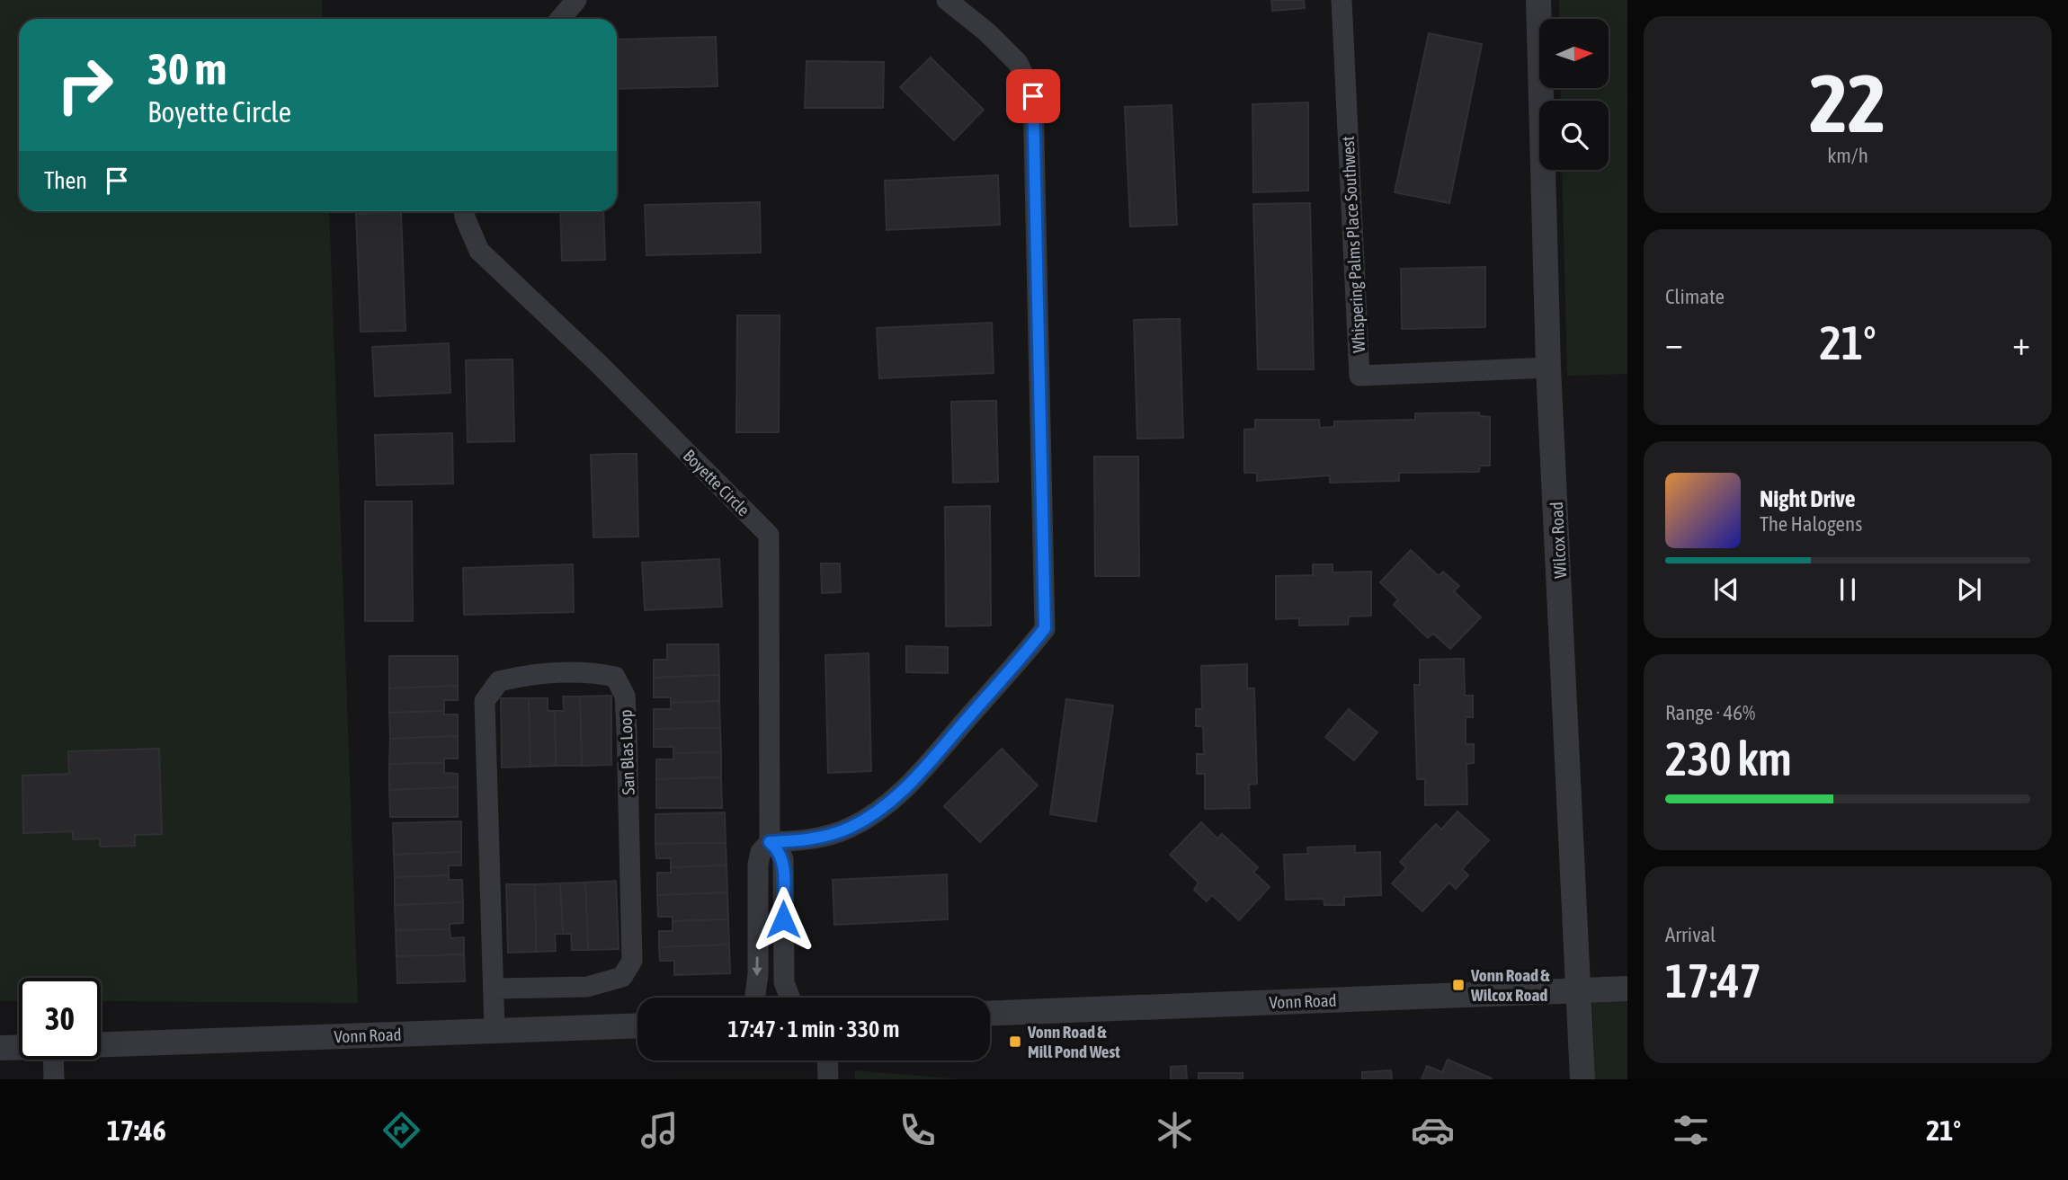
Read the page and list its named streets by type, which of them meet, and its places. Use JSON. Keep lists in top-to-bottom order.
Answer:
{
  "streets": {
    "street": [
      "Whispering Palms Place Southwest",
      "Boyette Circle",
      "Wilcox Road",
      "San Blas Loop",
      "Vonn Road"
    ]
  },
  "crossings": [
    ["Whispering Palms Place Southwest", "Wilcox Road"],
    ["Wilcox Road", "Vonn Road"],
    ["San Blas Loop", "Vonn Road"]
  ],
  "places": {
    "transit": ["Vonn Road & Wilcox Road", "Vonn Road & Mill Pond West"]
  },
  "north": "right",
  "page": {
    "tile": [
      ["22", "km/h"],
      "Climate",
      ["Range · 46%", "230 km"],
      ["Arrival", "17:47"]
    ],
    "turn": ["30 m", "Boyette Circle"],
    "then": "Then",
    "heat": ["−", "21°", "+"],
    "song": ["Night Drive", "The Halogens"],
    "limit": "30",
    "trip": "17:47 · 1 min · 330 m",
    "tabs": ["17:46", "21°"]
  }
}
